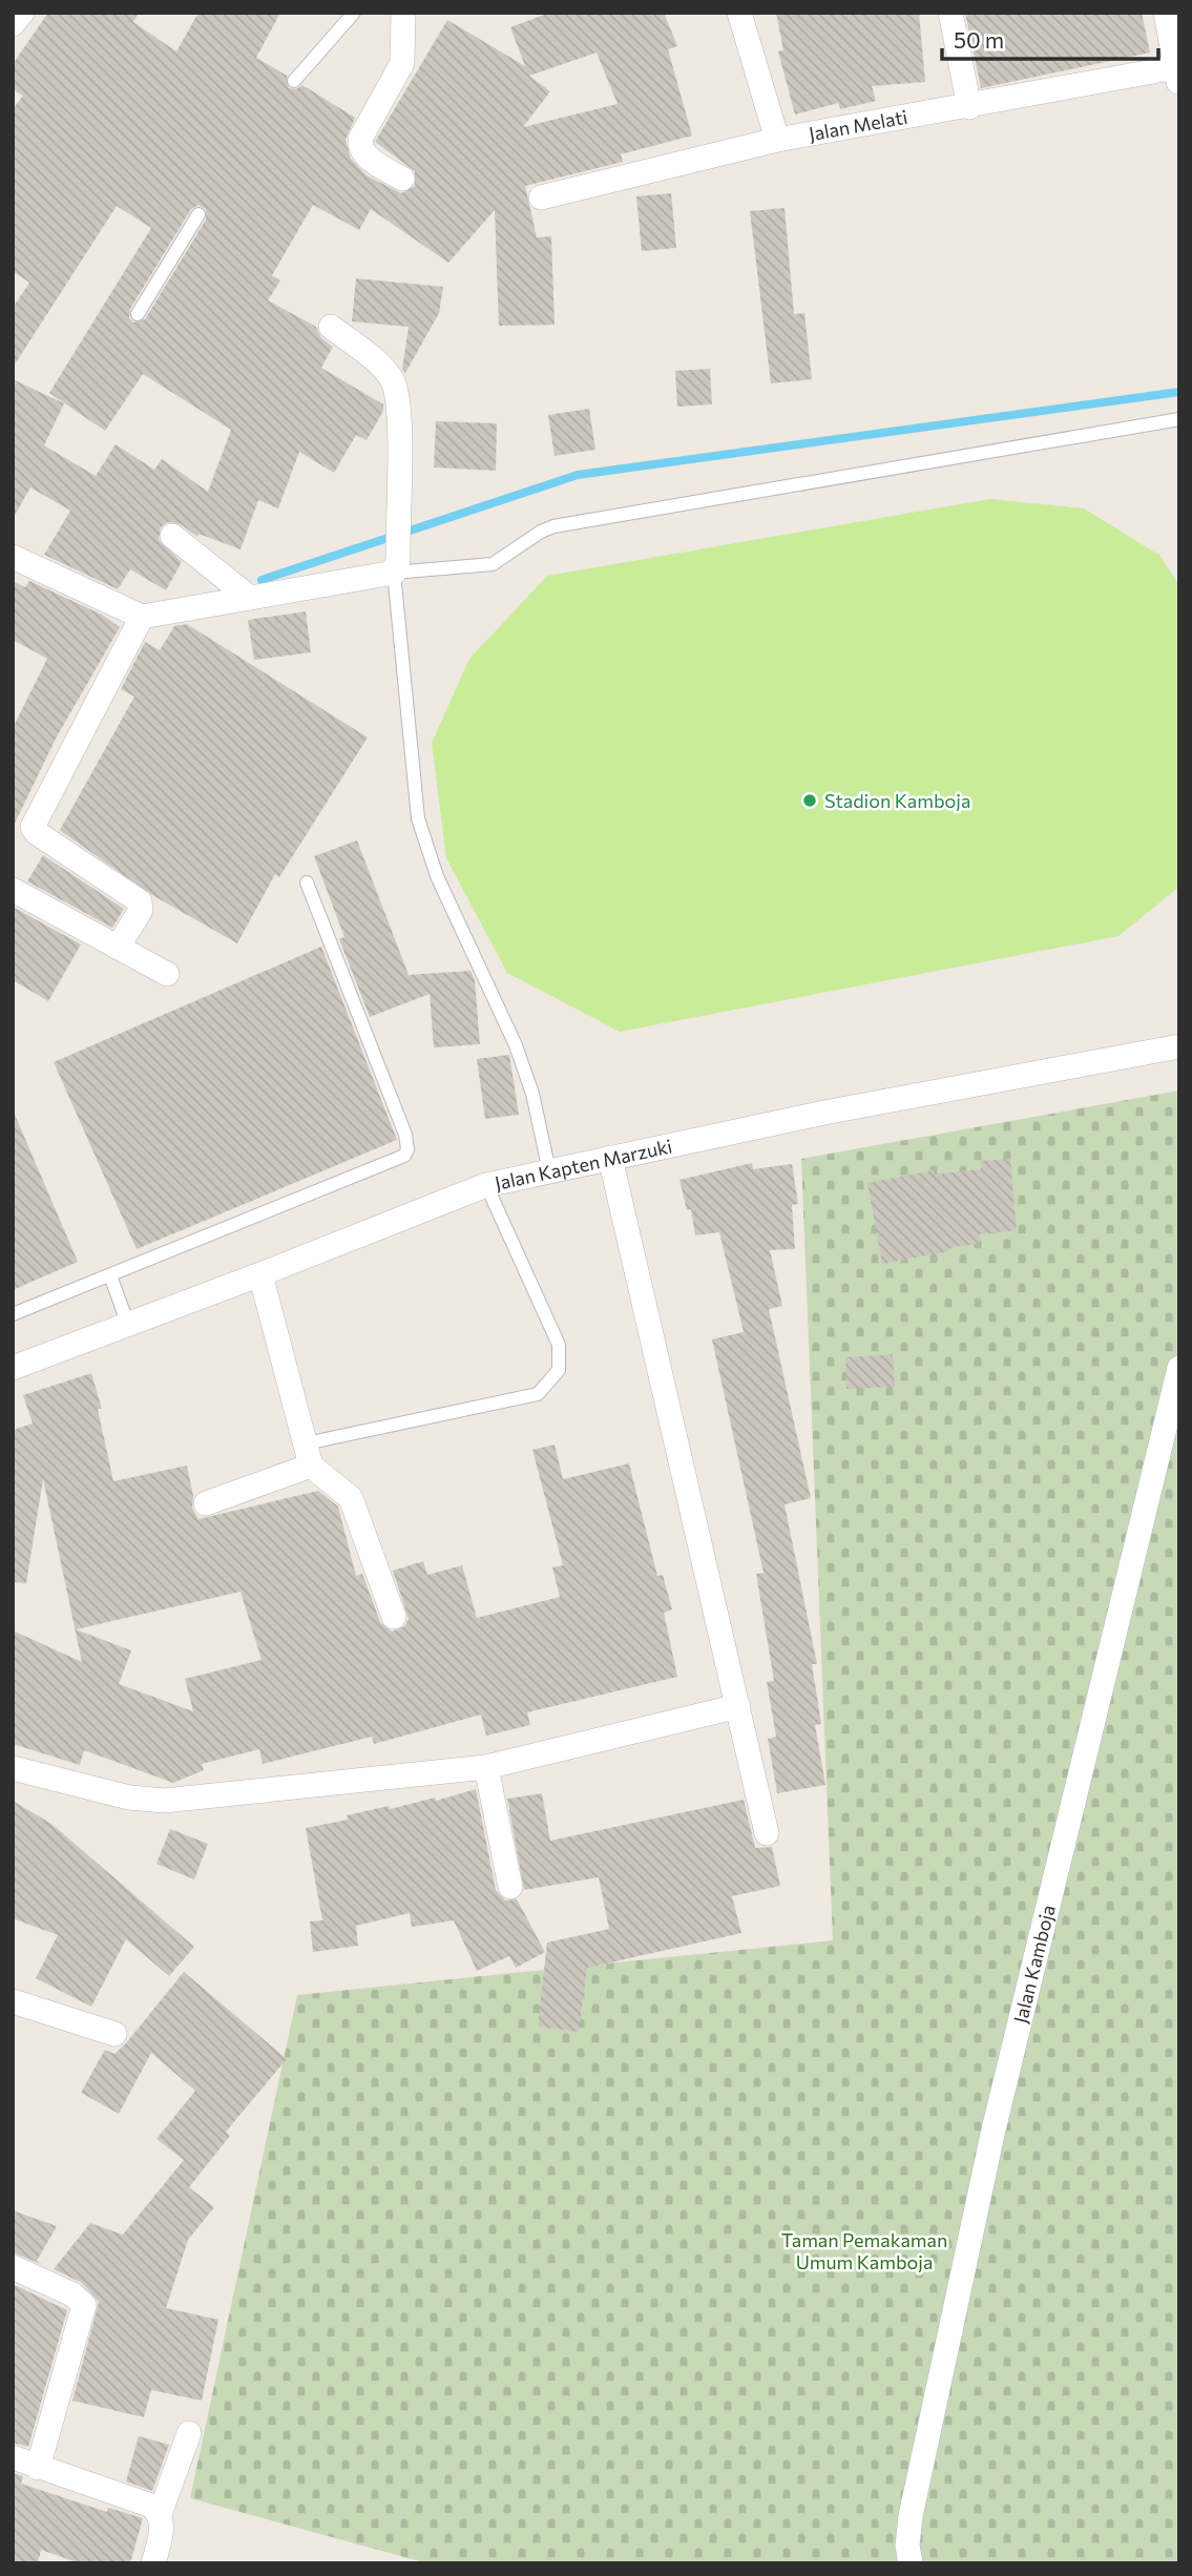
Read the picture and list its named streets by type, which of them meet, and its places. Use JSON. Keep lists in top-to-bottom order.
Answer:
{
  "streets": {
    "street": ["Jalan Melati", "Jalan Kapten Marzuki", "Jalan Kamboja"]
  },
  "parks": ["Taman Pemakaman Umum Kamboja"],
  "places": ["Stadion Kamboja"],
  "scale_bar": "50 m"
}
